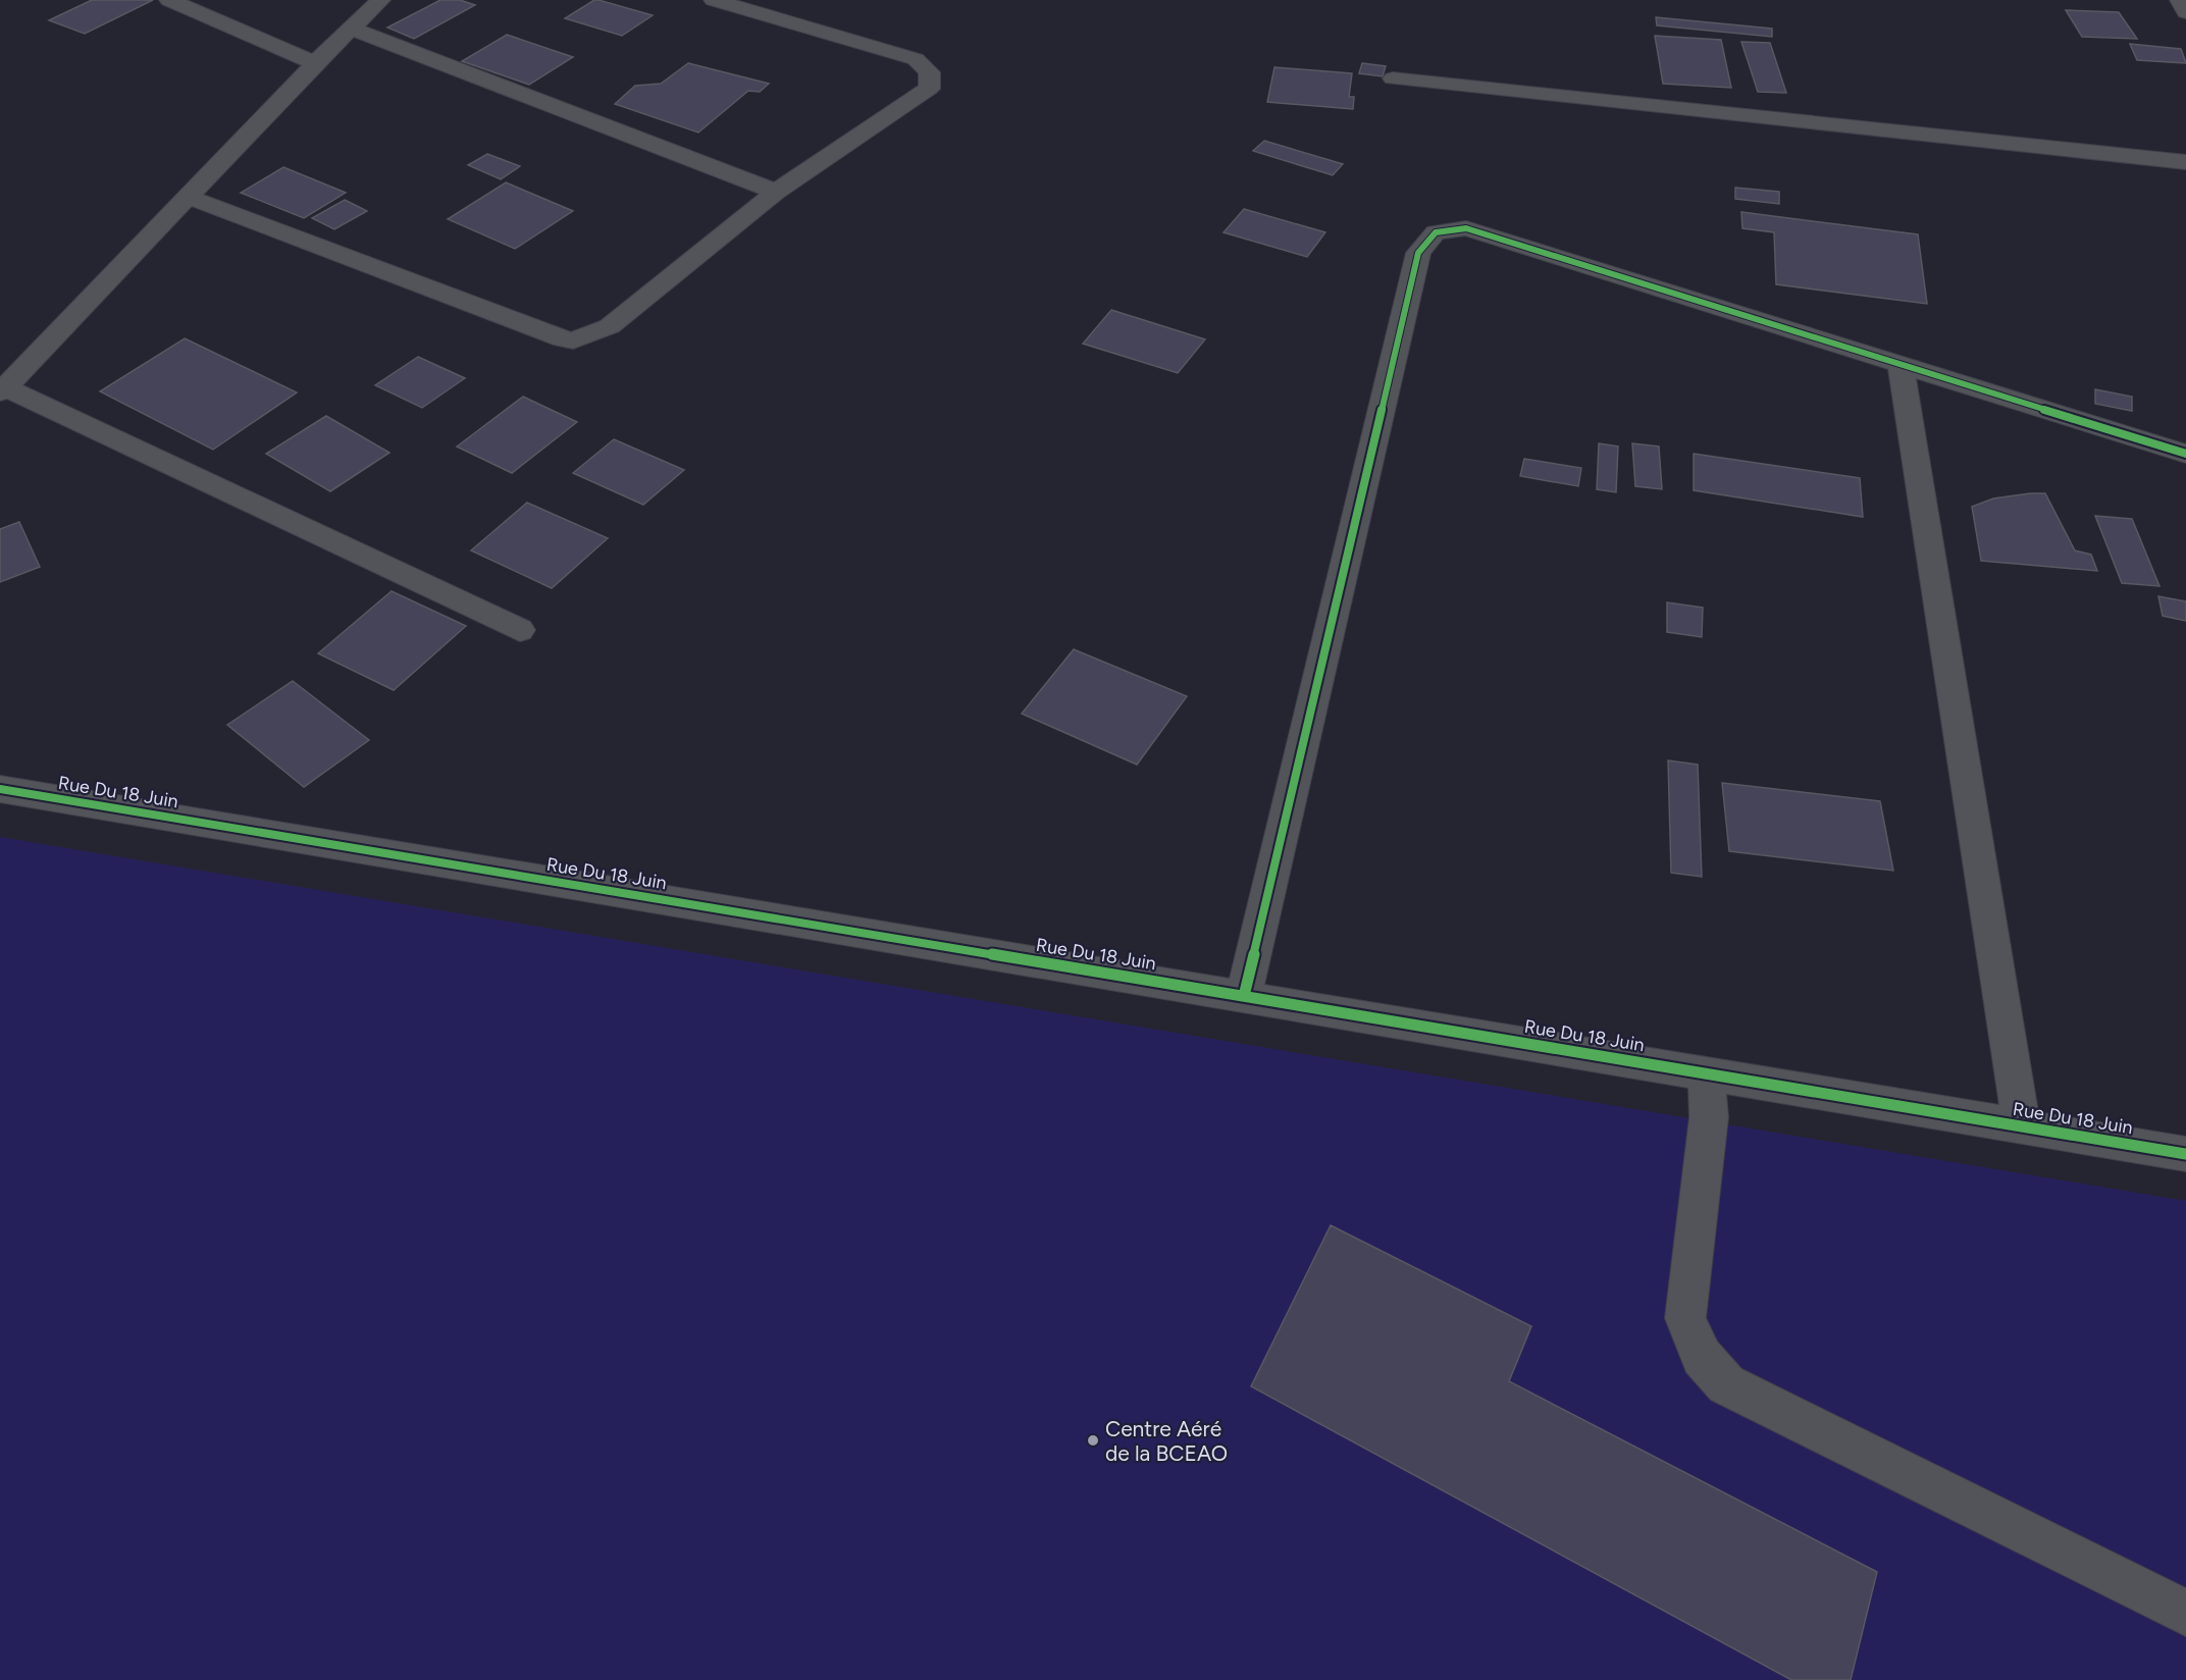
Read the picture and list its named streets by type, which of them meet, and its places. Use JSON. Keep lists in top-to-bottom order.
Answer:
{
  "streets": {
    "street": ["Rue Du 18 Juin"]
  },
  "places": ["Centre Aéré de la BCEAO"]
}
